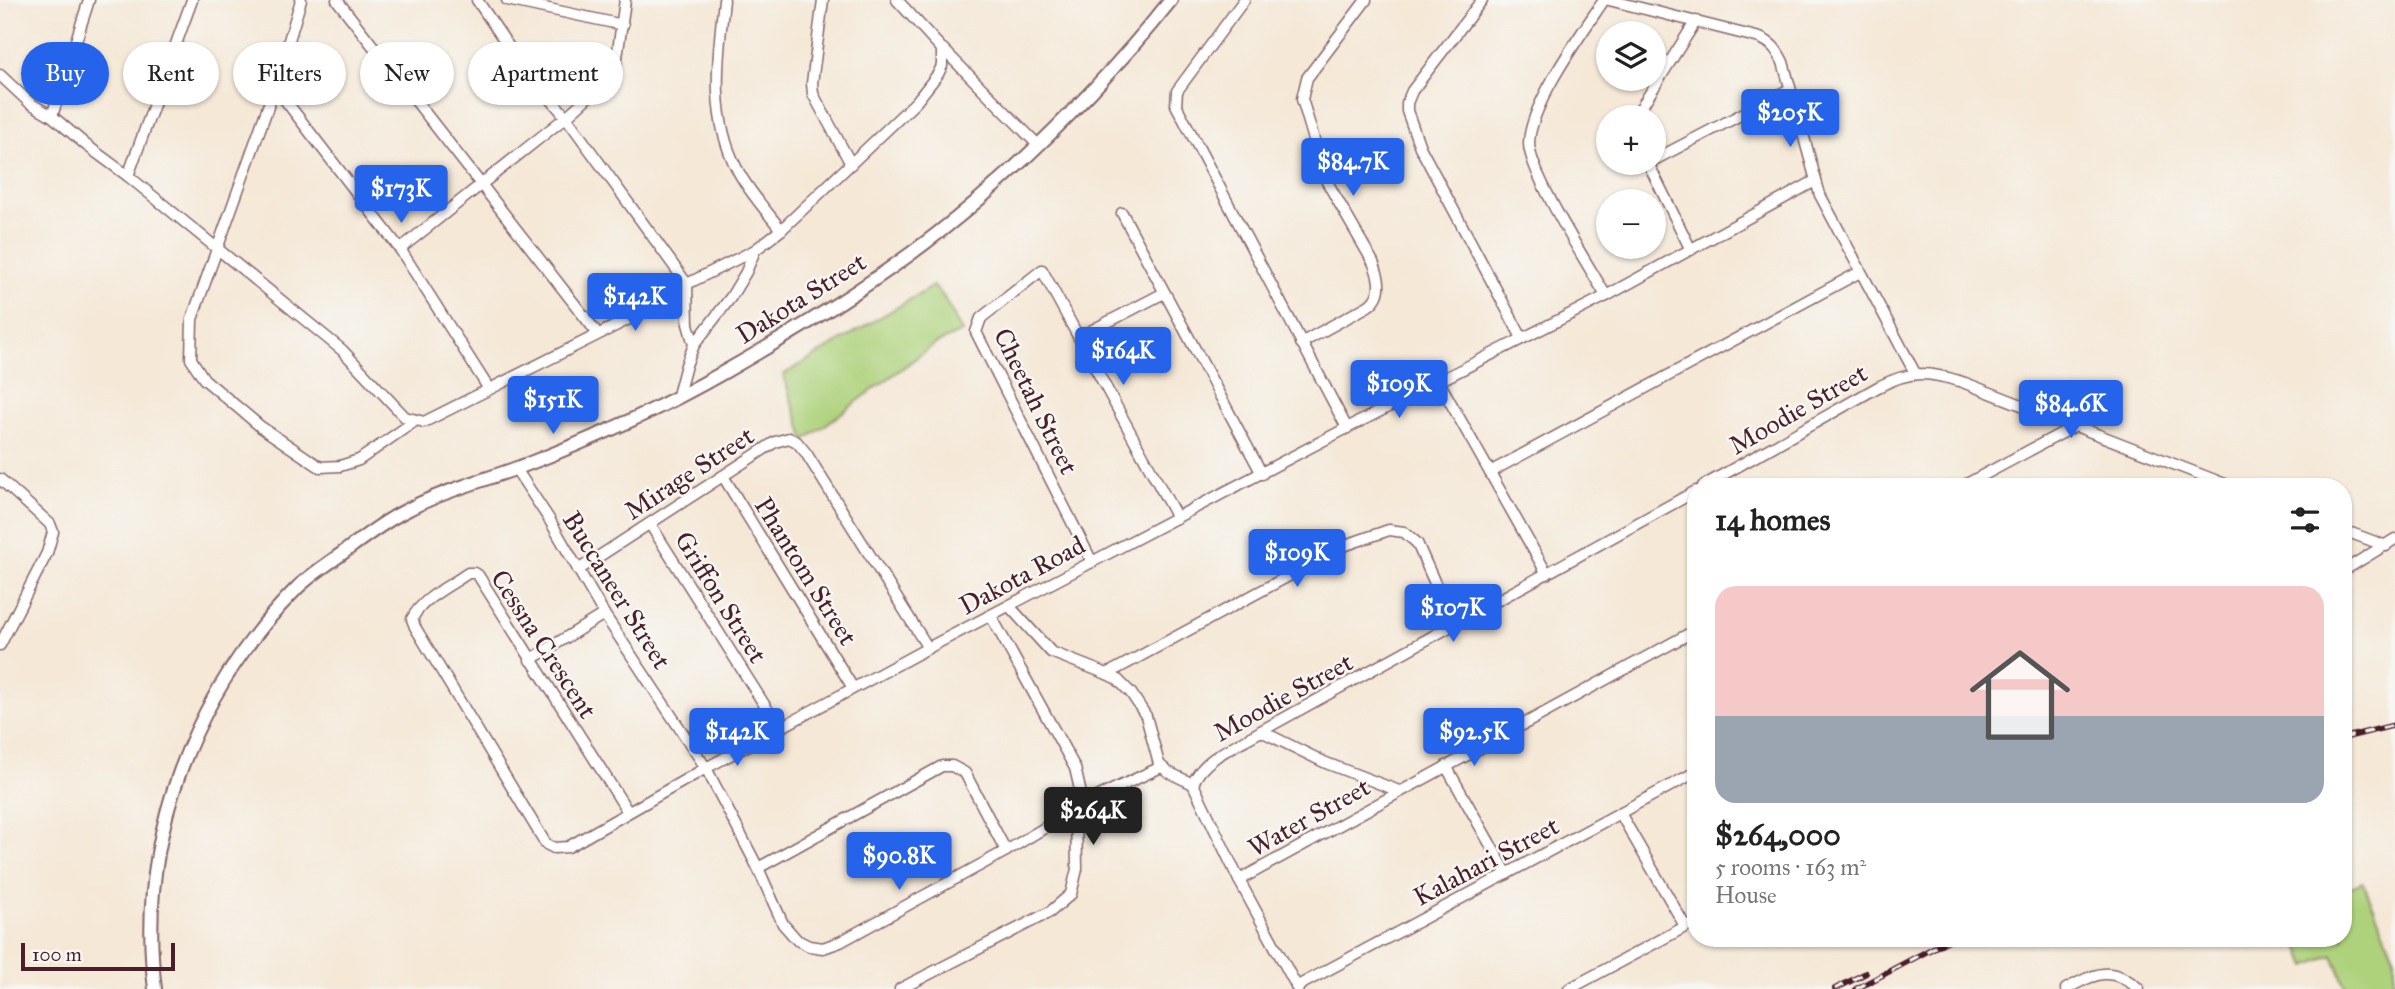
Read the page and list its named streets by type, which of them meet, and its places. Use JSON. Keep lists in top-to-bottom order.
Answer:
{
  "streets": {
    "street": [
      "Dakota Street",
      "Cheetah Street",
      "Moodie Street",
      "Mirage Street",
      "Phantom Street",
      "Dakota Road",
      "Buccaneer Street",
      "Griffon Street",
      "Cessna Crescent",
      "Water Street",
      "Kalahari Street"
    ]
  },
  "crossings": [
    ["Dakota Street", "Buccaneer Street"],
    ["Cheetah Street", "Dakota Road"],
    ["Mirage Street", "Phantom Street"],
    ["Mirage Street", "Dakota Road"],
    ["Mirage Street", "Buccaneer Street"],
    ["Mirage Street", "Griffon Street"],
    ["Phantom Street", "Dakota Road"],
    ["Dakota Road", "Buccaneer Street"],
    ["Dakota Road", "Griffon Street"],
    ["Dakota Road", "Cessna Crescent"]
  ],
  "scale_bar": "100 m",
  "page": {
    "map_buttons": ["+", "−"],
    "chip": [
      "Buy",
      "Rent",
      "Filters",
      "New",
      "Apartment"
    ],
    "price": [
      "$205K",
      "$84.7K",
      "$173K",
      "$142K",
      "$164K",
      "$109K",
      "$151K",
      "$84.6K",
      "$109K",
      "$107K",
      "$142K",
      "$92.5K",
      "$264K",
      "$90.8K"
    ],
    "heading": "14 homes",
    "list": [
      {
        "name": "$264,000",
        "note": "5 rooms · 163 m² · House"
      }
    ],
    "scale": "100 m"
  }
}
